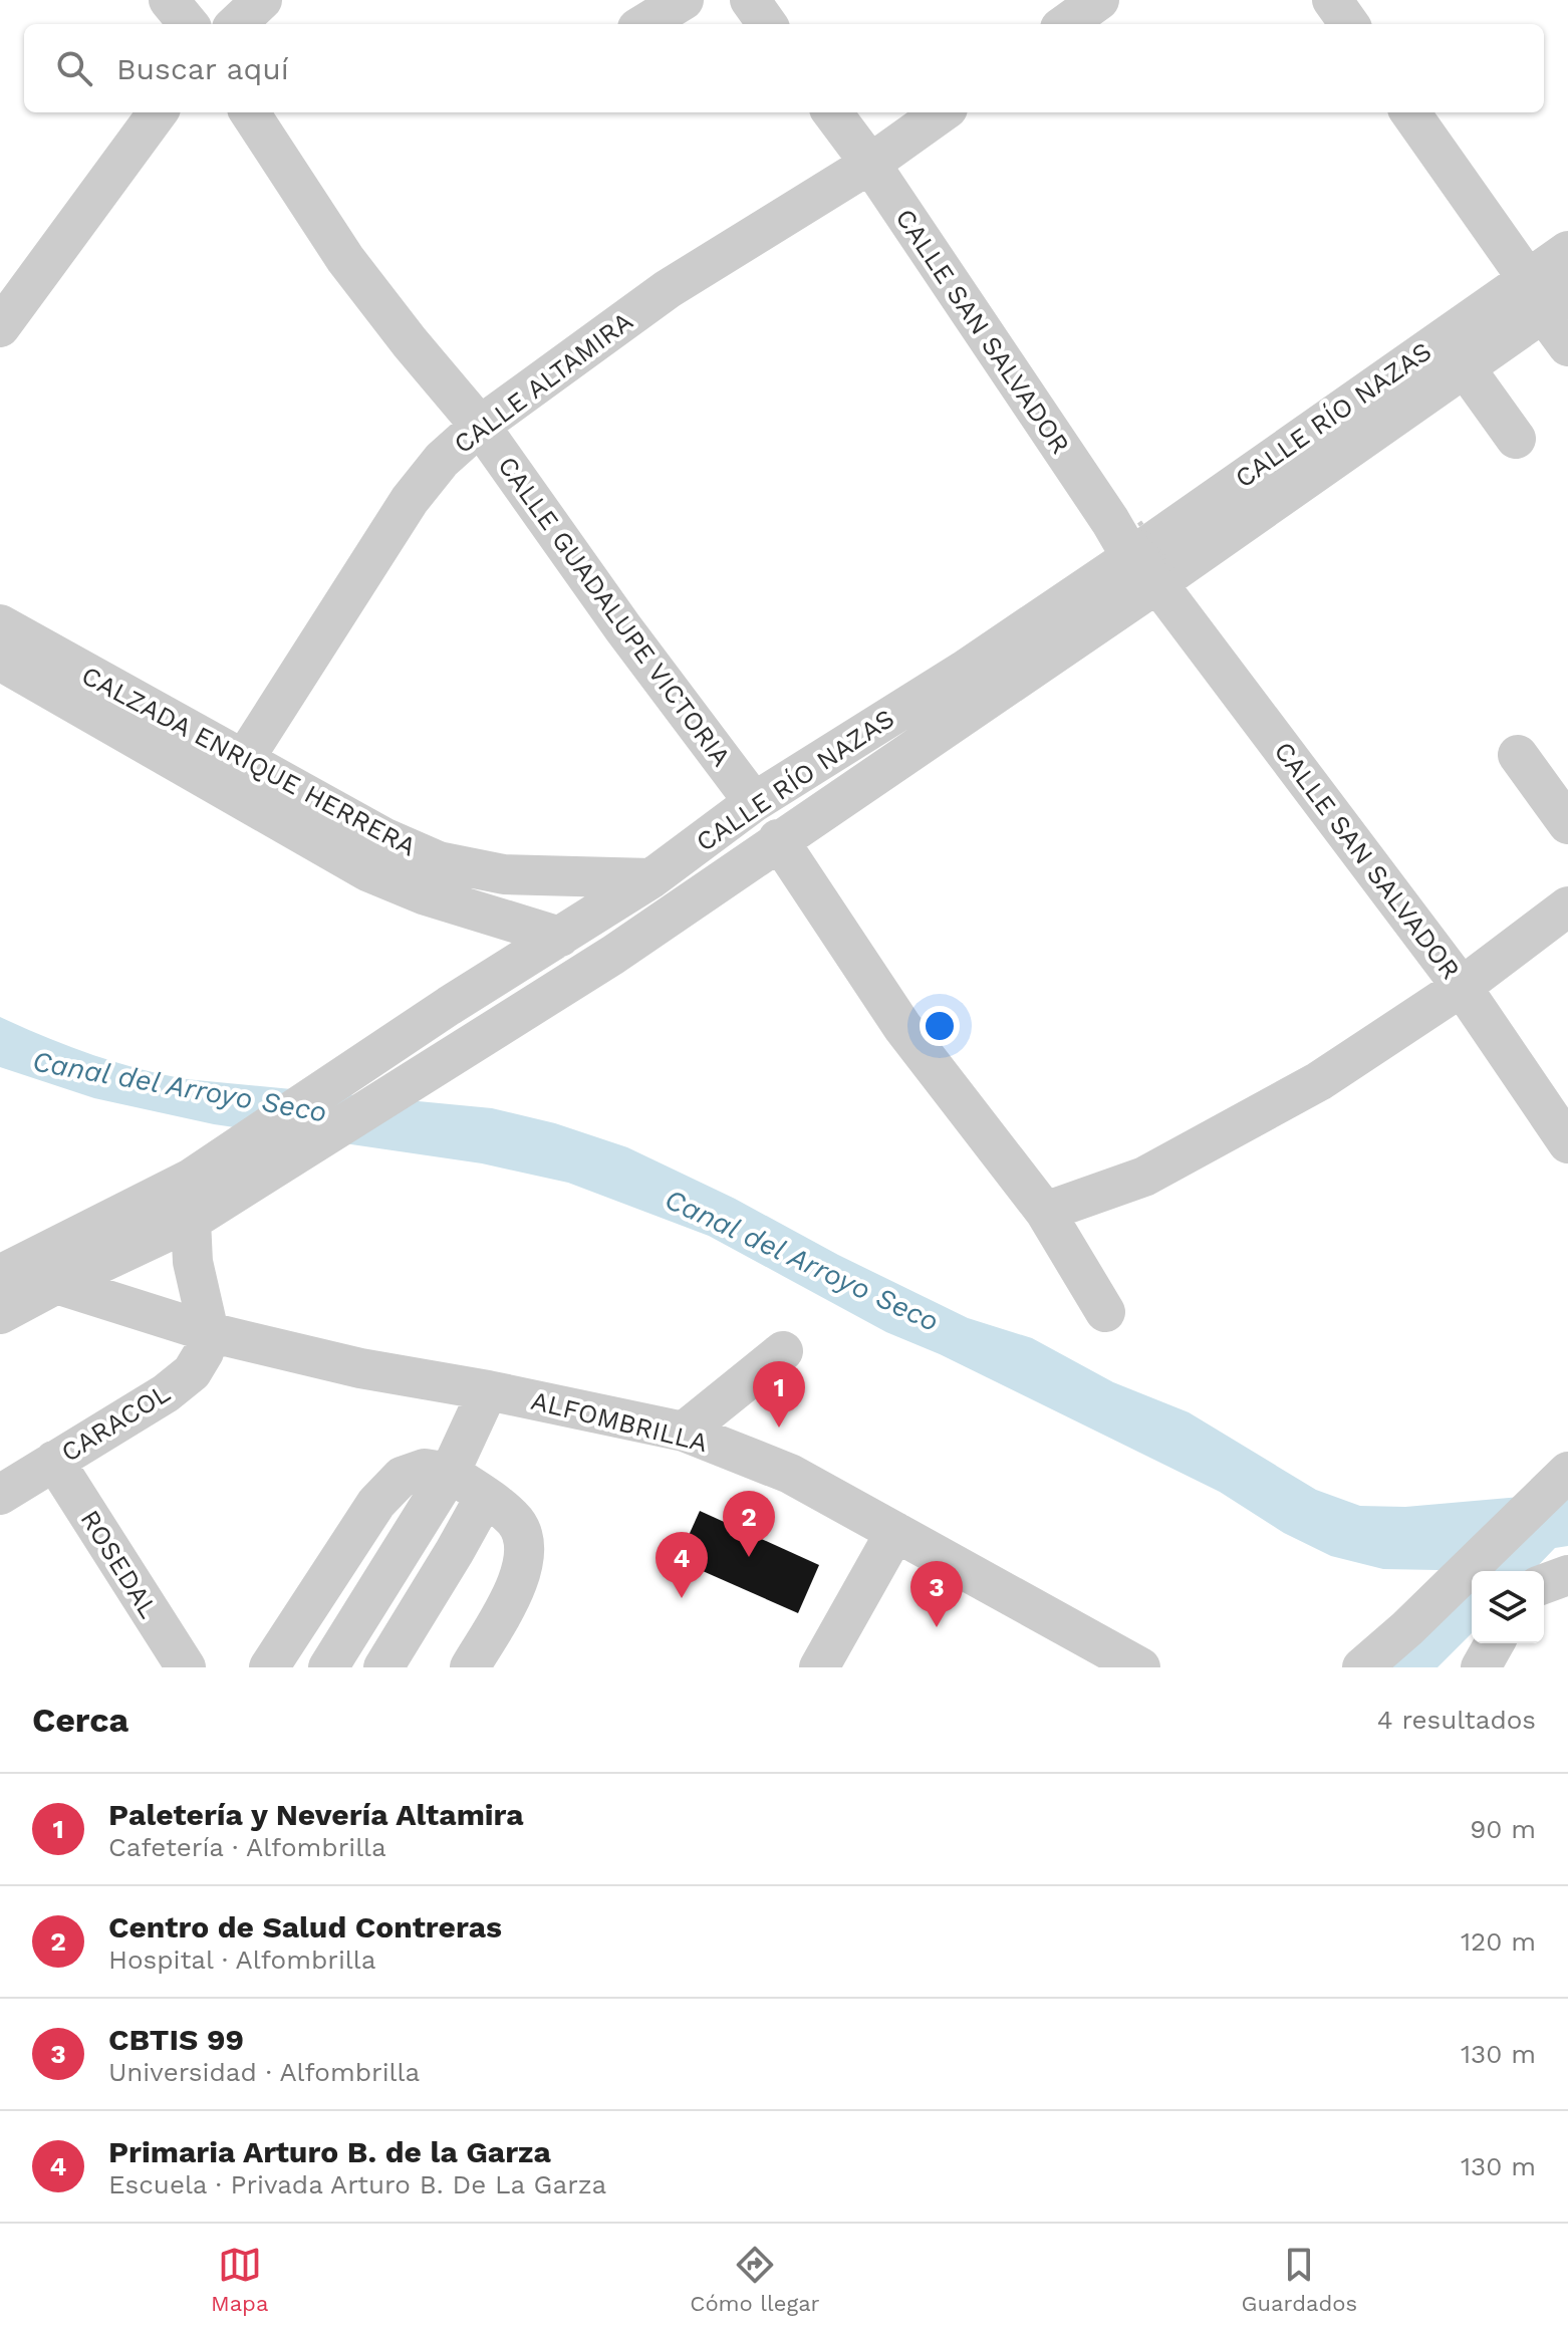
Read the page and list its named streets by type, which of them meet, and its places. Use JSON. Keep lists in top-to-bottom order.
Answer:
{
  "streets": {
    "street": [
      "CALLE SAN SALVADOR",
      "CALLE ALTAMIRA",
      "CALLE RÍO NAZAS",
      "CALLE GUADALUPE VICTORIA",
      "CALZADA ENRIQUE HERRERA",
      "ALFOMBRILLA",
      "CARACOL",
      "ROSEDAL"
    ]
  },
  "crossings": [
    ["CALLE SAN SALVADOR", "CALLE ALTAMIRA"],
    ["CALLE SAN SALVADOR", "CALLE RÍO NAZAS"],
    ["CALLE ALTAMIRA", "CALLE GUADALUPE VICTORIA"],
    ["CALLE ALTAMIRA", "CALZADA ENRIQUE HERRERA"],
    ["CALLE RÍO NAZAS", "CALLE GUADALUPE VICTORIA"],
    ["CALLE RÍO NAZAS", "CALZADA ENRIQUE HERRERA"],
    ["CALLE RÍO NAZAS", "ALFOMBRILLA"],
    ["ALFOMBRILLA", "CARACOL"],
    ["CARACOL", "ROSEDAL"]
  ],
  "water": ["Canal del Arroyo Seco"],
  "page": {
    "search": "Buscar aquí",
    "pins": [
      "1",
      "2",
      "4",
      "3"
    ],
    "heading": ["Cerca", "4 resultados"],
    "list": [
      {
        "mark": "1",
        "name": "Paletería y Nevería Altamira",
        "note": "Cafetería · Alfombrilla",
        "value": "90 m"
      },
      {
        "mark": "2",
        "name": "Centro de Salud Contreras",
        "note": "Hospital · Alfombrilla",
        "value": "120 m"
      },
      {
        "mark": "3",
        "name": "CBTIS 99",
        "note": "Universidad · Alfombrilla",
        "value": "130 m"
      },
      {
        "mark": "4",
        "name": "Primaria Arturo B. de la Garza",
        "note": "Escuela · Privada Arturo B. De La Garza",
        "value": "130 m"
      }
    ],
    "nav": ["Mapa", "Cómo llegar", "Guardados"]
  }
}
